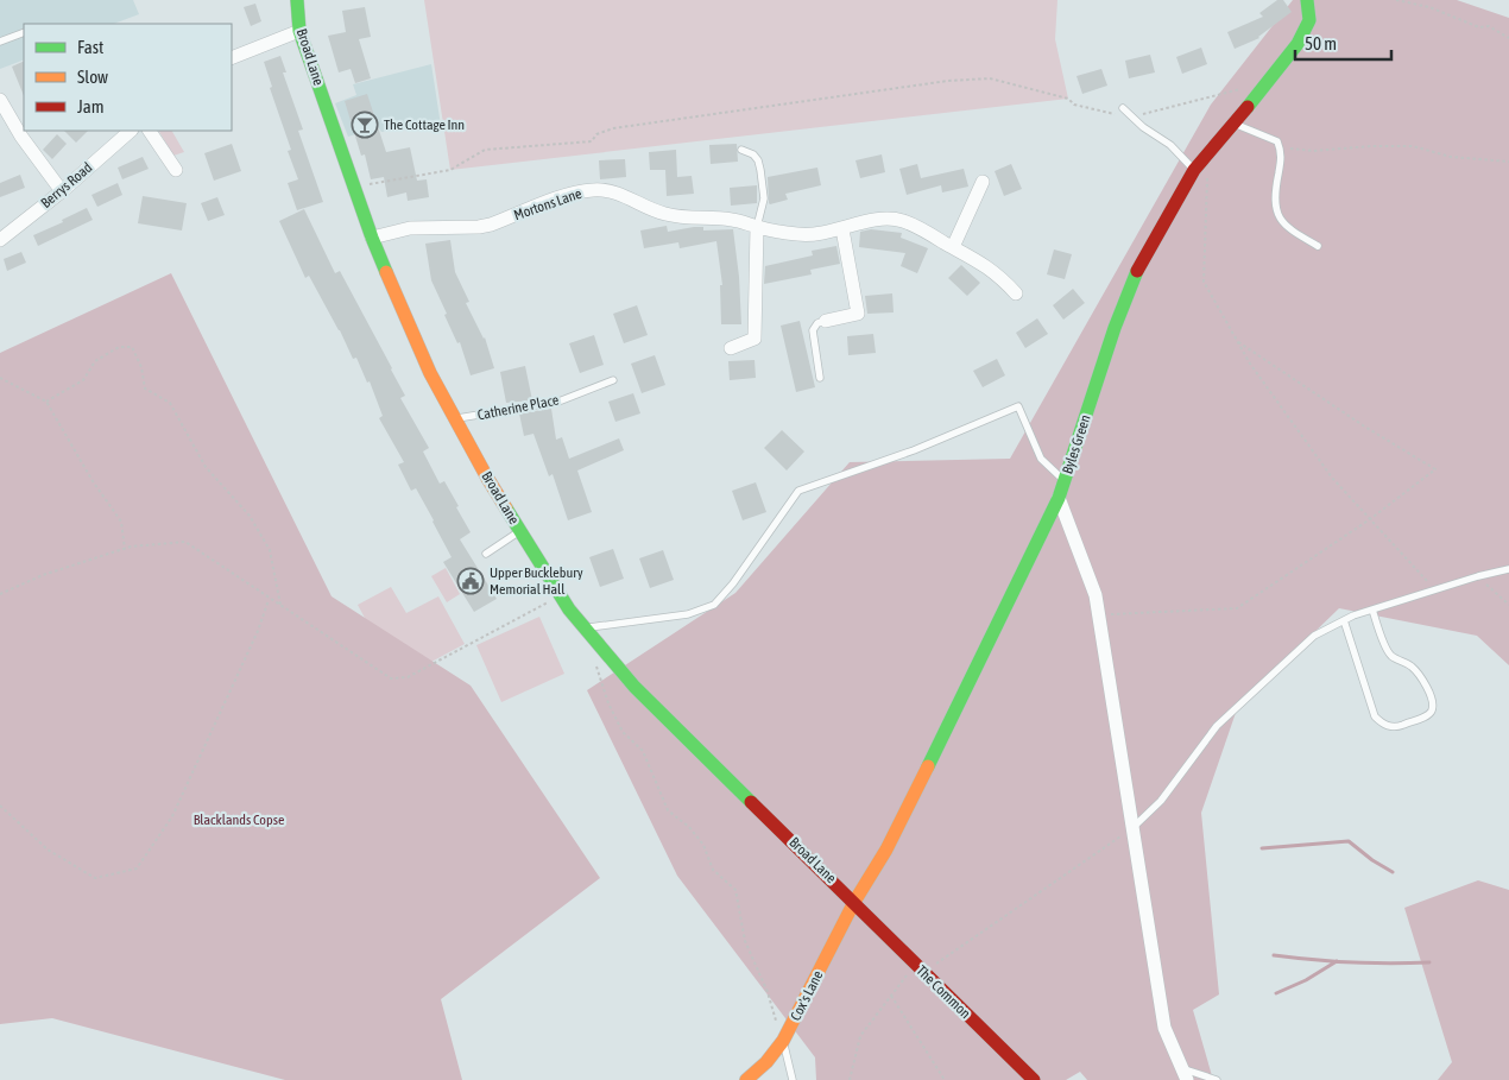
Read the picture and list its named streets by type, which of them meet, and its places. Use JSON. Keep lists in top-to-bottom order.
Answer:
{
  "streets": {
    "street": [
      "Broad Lane",
      "Berrys Road",
      "Mortons Lane",
      "Byles Green",
      "The Common",
      "Cox's Lane"
    ],
    "lane": ["Catherine Place"]
  },
  "crossings": [
    ["Broad Lane", "Mortons Lane"],
    ["Broad Lane", "Catherine Place"],
    ["Broad Lane", "Byles Green"],
    ["Broad Lane", "The Common"],
    ["Broad Lane", "Cox's Lane"],
    ["Byles Green", "The Common"],
    ["Byles Green", "Cox's Lane"],
    ["The Common", "Cox's Lane"]
  ],
  "parks": ["Blacklands Copse"],
  "places": {
    "bar": ["The Cottage Inn"],
    "public building": ["Upper Bucklebury Memorial Hall"]
  },
  "legend": ["Fast", "Slow", "Jam"],
  "scale_bar": "50 m"
}
